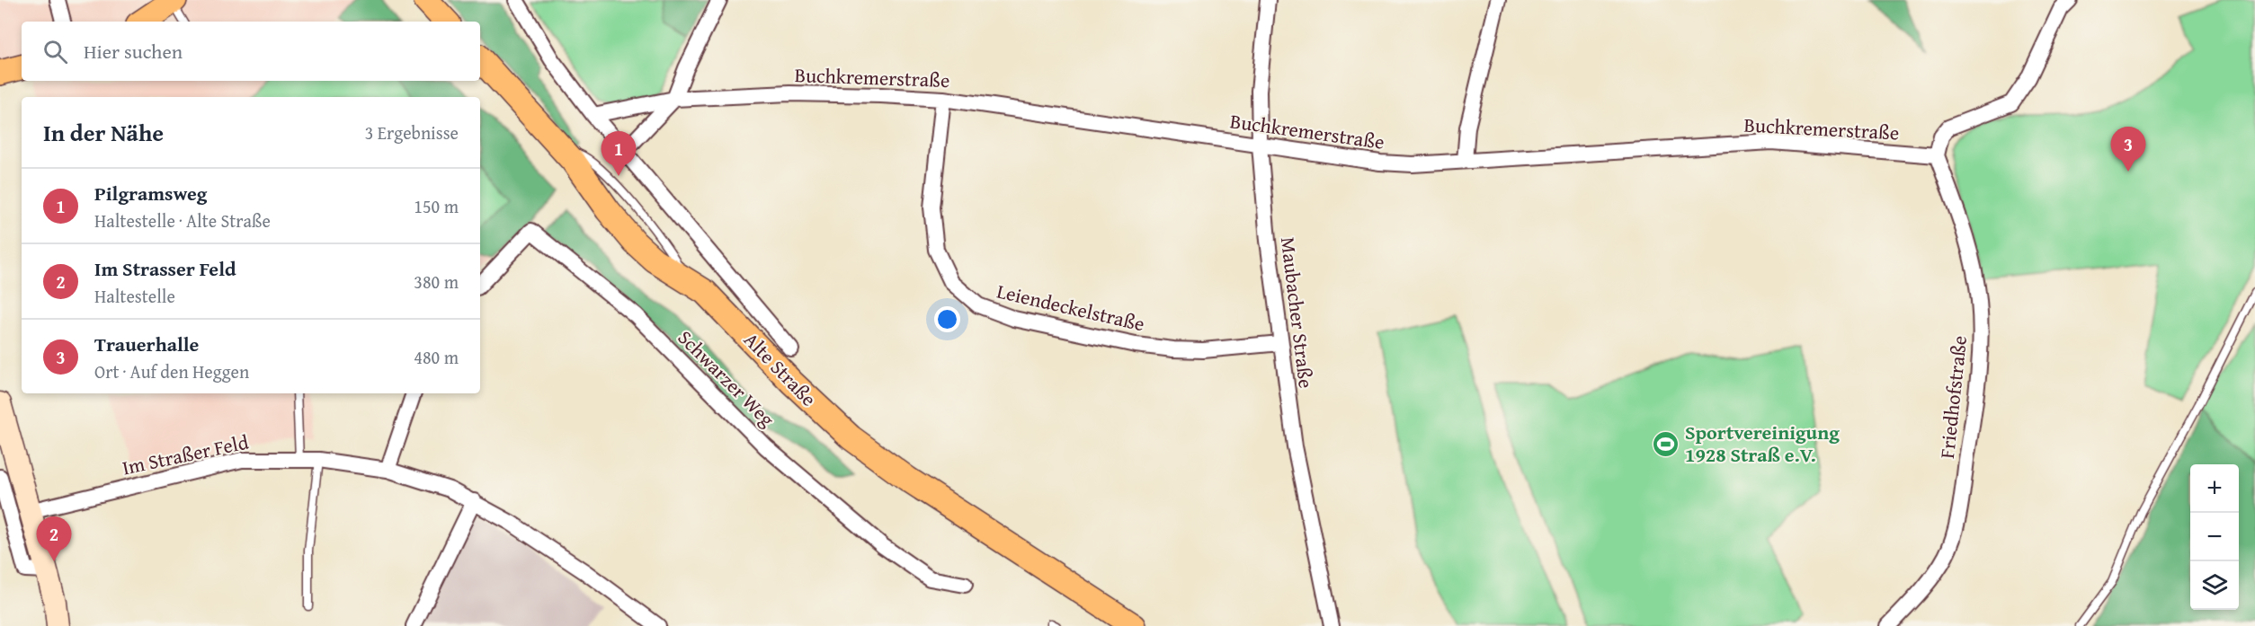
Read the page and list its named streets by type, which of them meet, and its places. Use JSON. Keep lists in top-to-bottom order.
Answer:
{
  "streets": {
    "main road": ["Alte Straße"],
    "street": [
      "Buchkremerstraße",
      "Leiendeckelstraße",
      "Maubacher Straße",
      "Schwarzer Weg",
      "Friedhofstraße",
      "Im Straßer Feld"
    ]
  },
  "crossings": [
    ["Buchkremerstraße", "Leiendeckelstraße"],
    ["Buchkremerstraße", "Maubacher Straße"],
    ["Buchkremerstraße", "Alte Straße"],
    ["Buchkremerstraße", "Friedhofstraße"],
    ["Leiendeckelstraße", "Maubacher Straße"]
  ],
  "places": {
    "sports": ["Sportvereinigung 1928 Straß e.V."]
  },
  "page": {
    "search": "Hier suchen",
    "heading": ["In der Nähe", "3 Ergebnisse"],
    "pins": ["3", "1", "2"],
    "list": [
      {
        "mark": "1",
        "name": "Pilgramsweg",
        "note": "Haltestelle · Alte Straße",
        "value": "150 m"
      },
      {
        "mark": "2",
        "name": "Im Strasser Feld",
        "note": "Haltestelle",
        "value": "380 m"
      },
      {
        "mark": "3",
        "name": "Trauerhalle",
        "note": "Ort · Auf den Heggen",
        "value": "480 m"
      }
    ],
    "map_buttons": ["+", "−"]
  }
}
